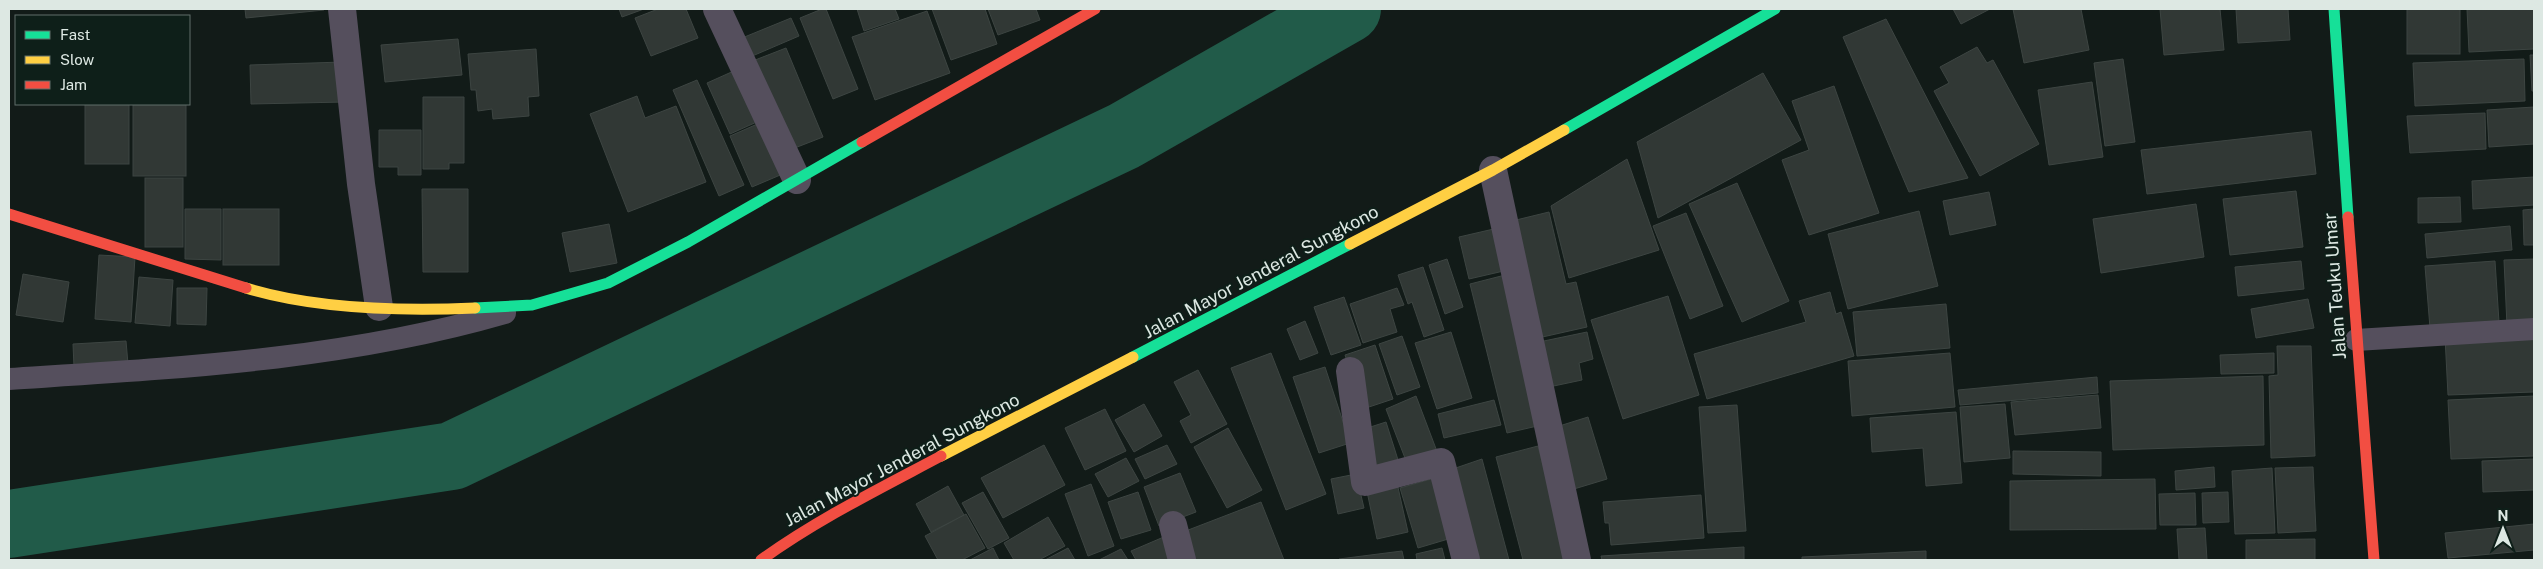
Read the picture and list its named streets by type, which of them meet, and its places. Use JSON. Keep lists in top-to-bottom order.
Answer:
{
  "streets": {
    "street": ["Jalan Mayor Jenderal Sungkono", "Jalan Teuku Umar"]
  },
  "legend": ["Fast", "Slow", "Jam"],
  "north": "top"
}
